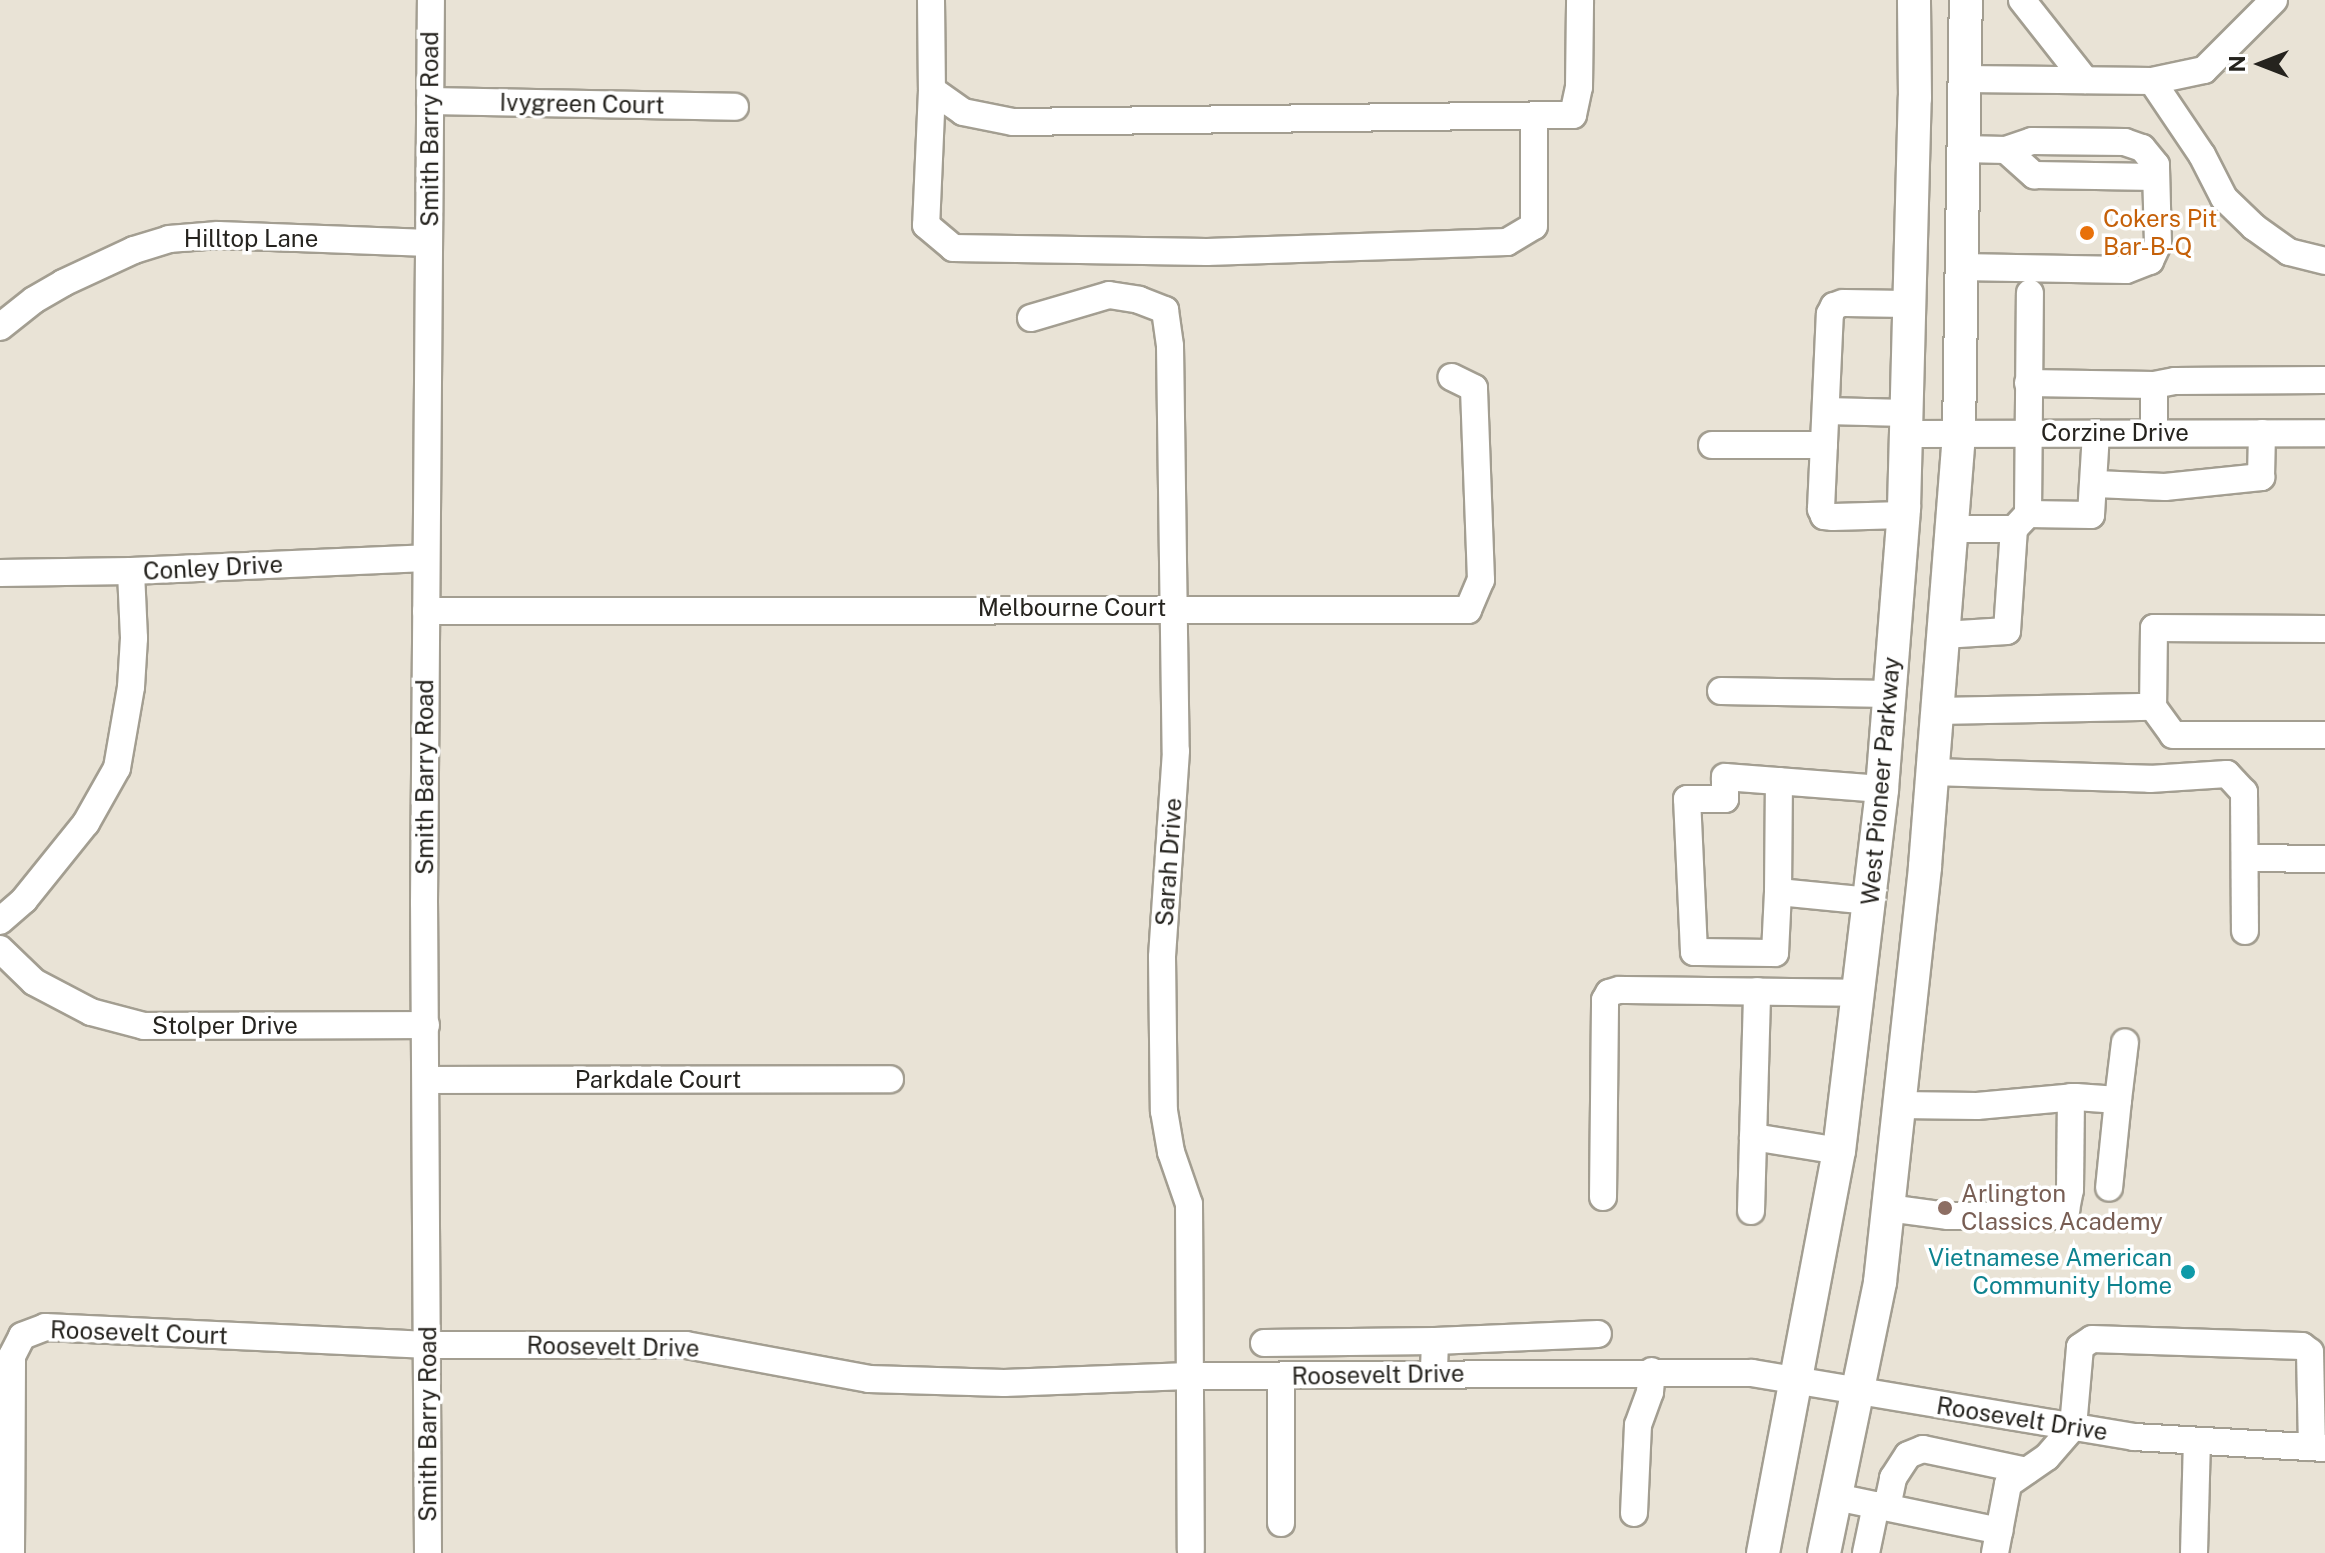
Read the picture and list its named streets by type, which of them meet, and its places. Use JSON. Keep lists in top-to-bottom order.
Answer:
{
  "streets": {
    "main road": ["West Pioneer Parkway"],
    "street": [
      "Ivygreen Court",
      "Smith Barry Road",
      "Hilltop Lane",
      "Corzine Drive",
      "Conley Drive",
      "Melbourne Court",
      "Sarah Drive",
      "Stolper Drive",
      "Parkdale Court",
      "Roosevelt Court",
      "Roosevelt Drive"
    ]
  },
  "crossings": [
    ["Ivygreen Court", "Smith Barry Road"],
    ["Smith Barry Road", "Hilltop Lane"],
    ["Smith Barry Road", "Conley Drive"],
    ["Smith Barry Road", "Melbourne Court"],
    ["Smith Barry Road", "Stolper Drive"],
    ["Smith Barry Road", "Parkdale Court"],
    ["Smith Barry Road", "Roosevelt Court"],
    ["Smith Barry Road", "Roosevelt Drive"],
    ["Corzine Drive", "West Pioneer Parkway"],
    ["Melbourne Court", "Sarah Drive"],
    ["West Pioneer Parkway", "Roosevelt Drive"],
    ["Sarah Drive", "Roosevelt Drive"],
    ["Roosevelt Court", "Roosevelt Drive"]
  ],
  "places": ["Cokers Pit Bar-B-Q", "Arlington Classics Academy", "Vietnamese American Community Home"],
  "north": "left"
}
